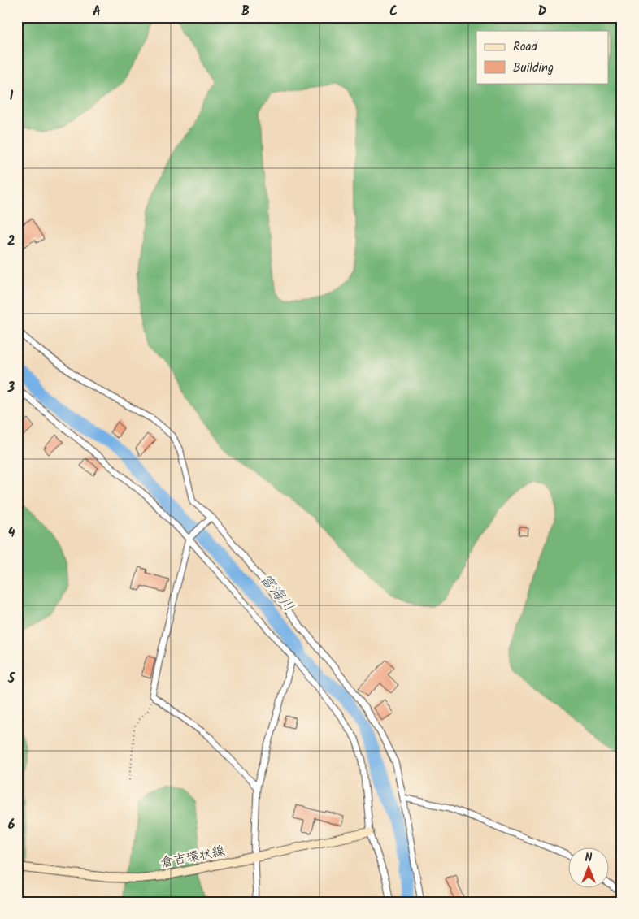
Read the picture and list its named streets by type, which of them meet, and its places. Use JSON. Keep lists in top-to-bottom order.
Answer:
{
  "streets": {
    "main road": ["倉吉環状線"]
  },
  "water": ["富海川"],
  "legend": ["Road", "Building"],
  "north": "top",
  "grid": {
    "columns": [
      "A",
      "B",
      "C",
      "D"
    ],
    "rows": [
      "1",
      "2",
      "3",
      "4",
      "5",
      "6"
    ]
  }
}
